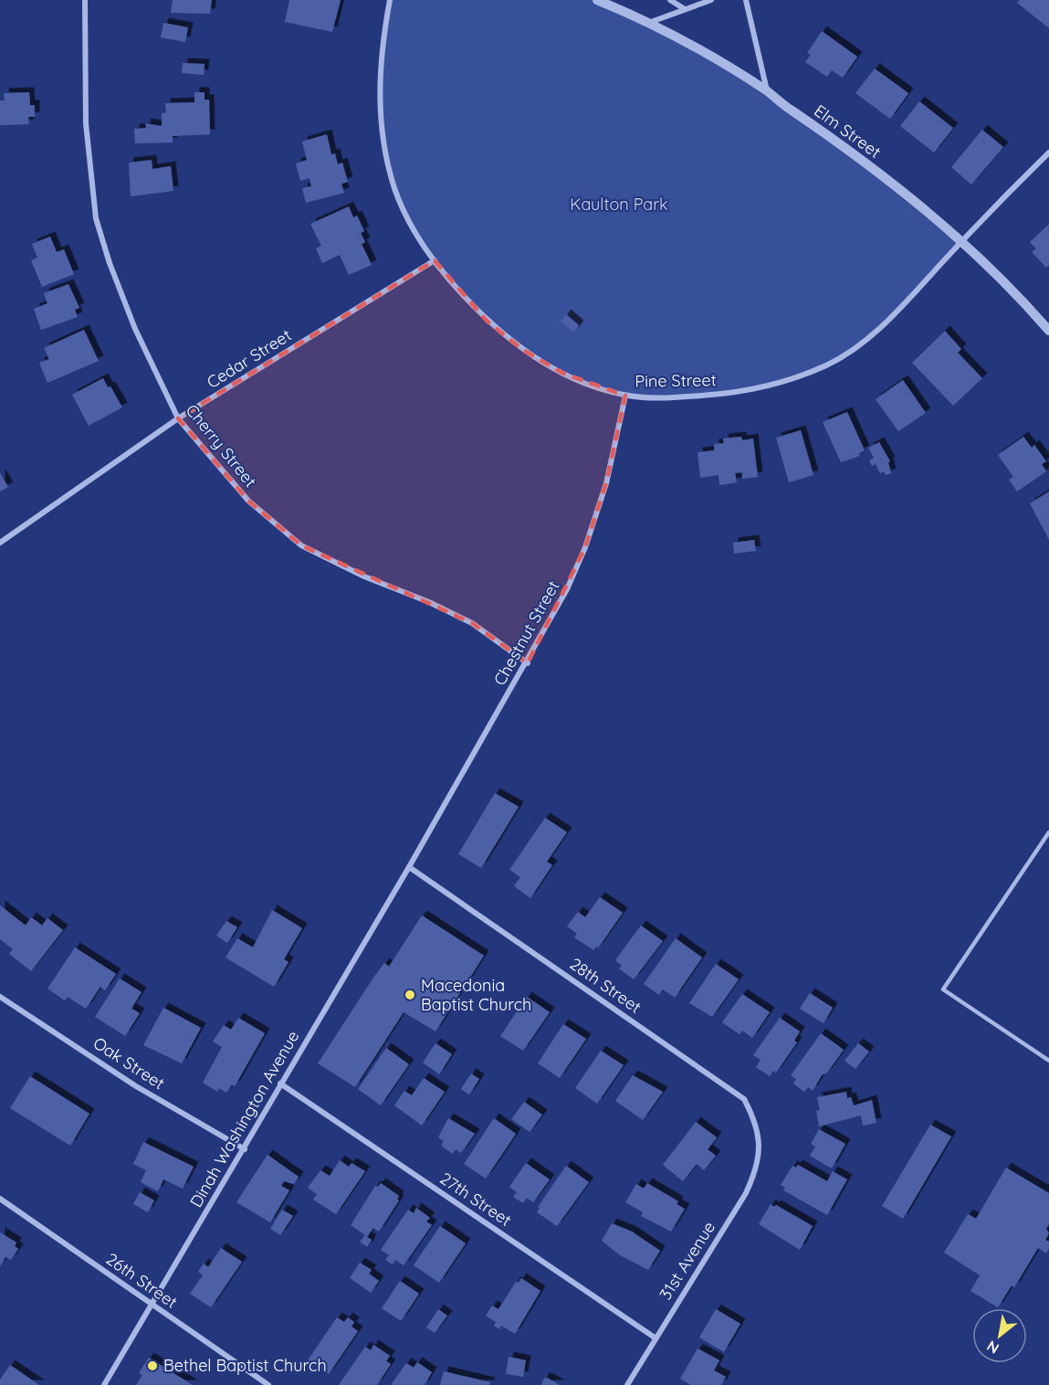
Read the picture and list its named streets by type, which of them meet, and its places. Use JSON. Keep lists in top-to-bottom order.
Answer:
{
  "streets": {
    "street": [
      "Elm Street",
      "Cedar Street",
      "Pine Street",
      "Cherry Street",
      "Chestnut Street",
      "28th Street",
      "Oak Street",
      "Dinah Washington Avenue",
      "27th Street",
      "31st Avenue",
      "26th Street"
    ]
  },
  "crossings": [
    ["Elm Street", "Pine Street"],
    ["Cedar Street", "Pine Street"],
    ["Cedar Street", "Cherry Street"],
    ["Pine Street", "Chestnut Street"],
    ["Cherry Street", "Chestnut Street"],
    ["Chestnut Street", "28th Street"],
    ["Chestnut Street", "Dinah Washington Avenue"],
    ["28th Street", "Dinah Washington Avenue"],
    ["28th Street", "31st Avenue"],
    ["Oak Street", "Dinah Washington Avenue"],
    ["Dinah Washington Avenue", "27th Street"],
    ["Dinah Washington Avenue", "26th Street"],
    ["27th Street", "31st Avenue"]
  ],
  "parks": ["Kaulton Park"],
  "places": ["Macedonia Baptist Church", "Bethel Baptist Church"],
  "north": "bottom left"
}
